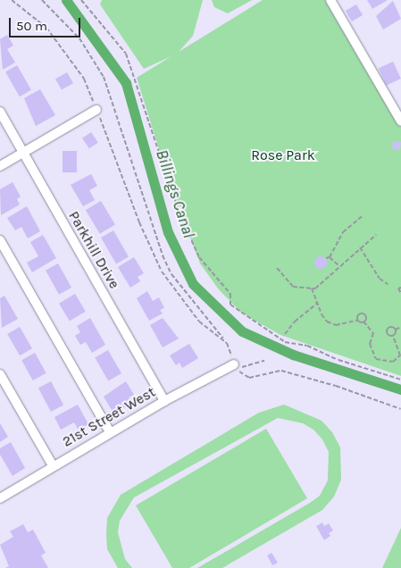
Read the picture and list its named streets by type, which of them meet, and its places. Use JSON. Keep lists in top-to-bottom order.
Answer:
{
  "streets": {
    "street": ["Parkhill Drive", "21st Street West"]
  },
  "crossings": [
    ["Parkhill Drive", "21st Street West"]
  ],
  "water": ["Billings Canal"],
  "parks": ["Rose Park"],
  "scale_bar": "50 m"
}
